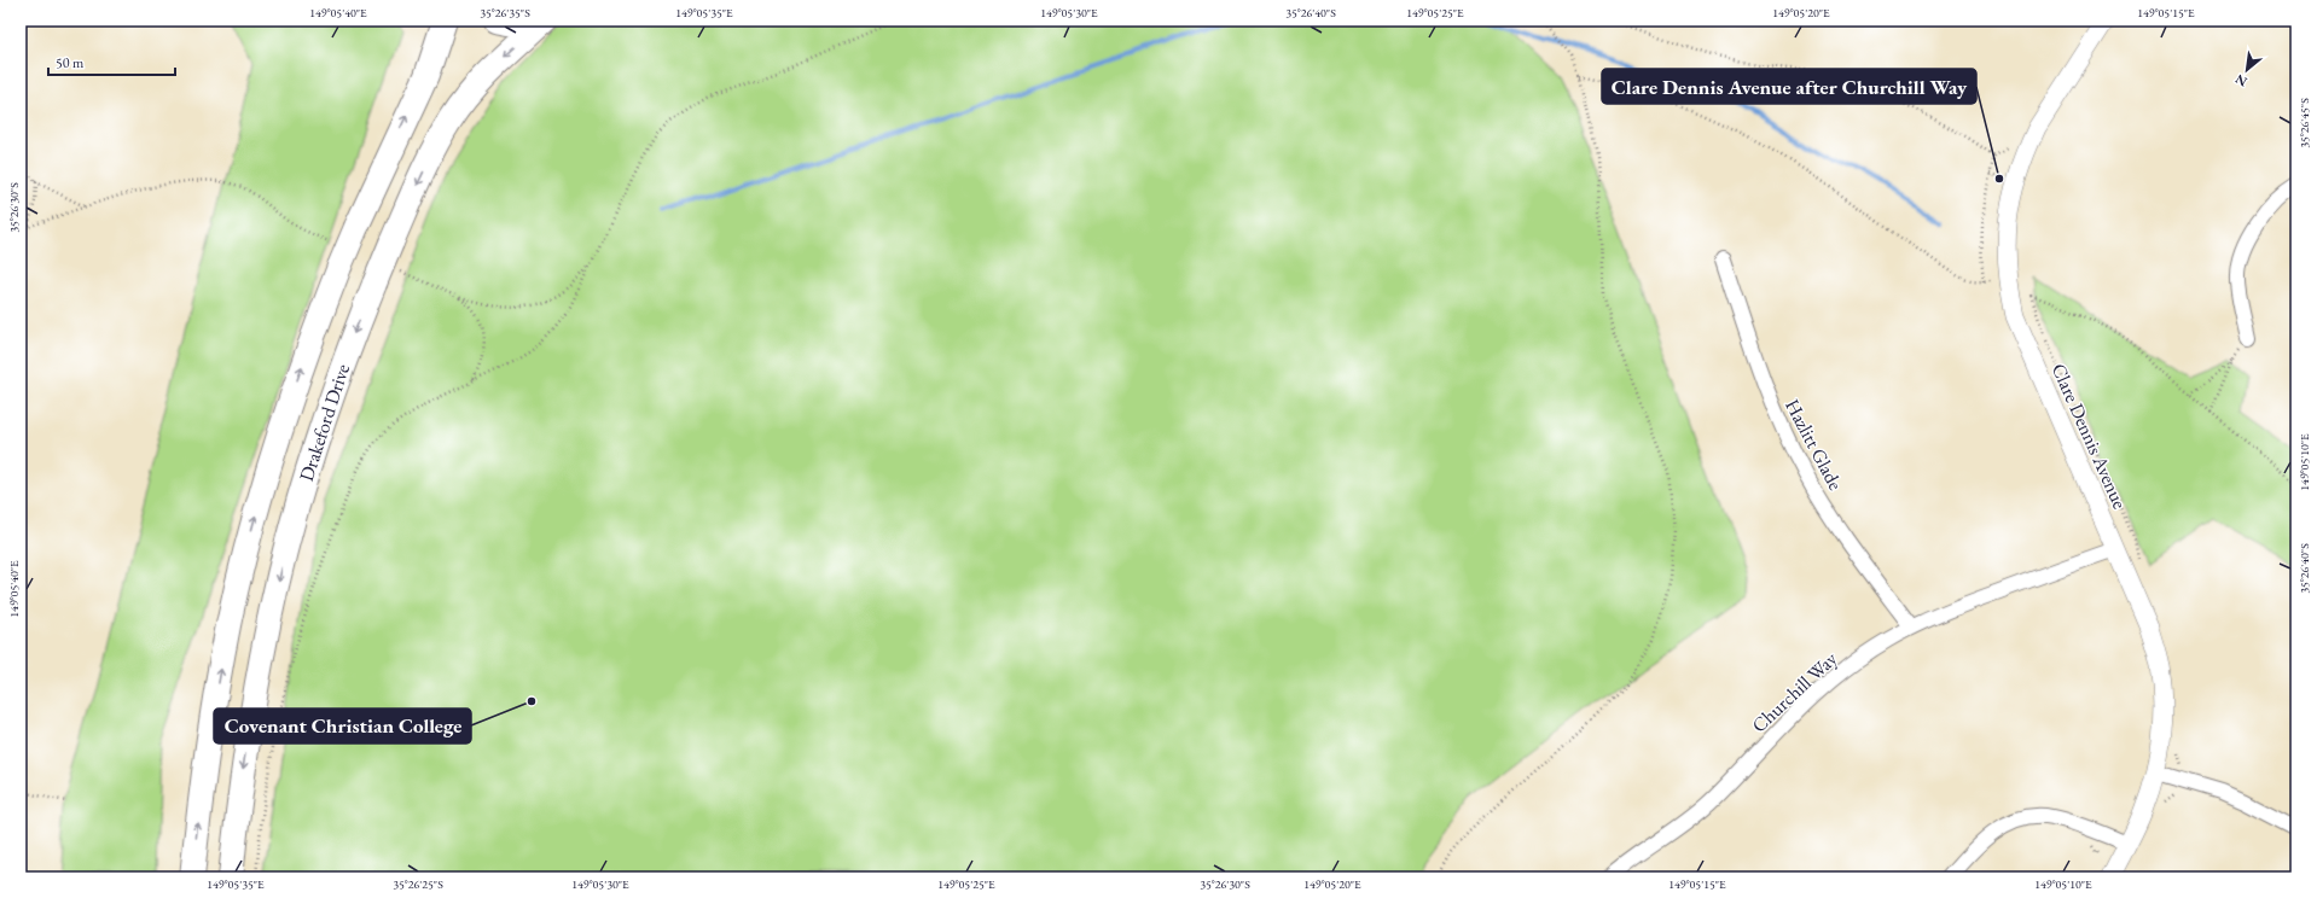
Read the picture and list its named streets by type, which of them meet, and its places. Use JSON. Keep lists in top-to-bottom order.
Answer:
{
  "streets": {
    "highway": ["Drakeford Drive"],
    "street": ["Clare Dennis Avenue", "Hazlitt Glade", "Churchill Way"]
  },
  "crossings": [
    ["Clare Dennis Avenue", "Churchill Way"],
    ["Hazlitt Glade", "Churchill Way"]
  ],
  "places": ["Clare Dennis Avenue after Churchill Way", "Covenant Christian College"],
  "scale_bar": "50 m",
  "north": "bottom left",
  "coordinates": [
    "149°05'40\"E",
    "35°26'35\"S",
    "149°05'35\"E",
    "149°05'30\"E",
    "35°26'40\"S",
    "149°05'25\"E",
    "149°05'20\"E",
    "149°05'15\"E",
    "35°26'45\"S",
    "35°26'30\"S",
    "149°05'10\"E",
    "35°26'25\"S"
  ]
}
